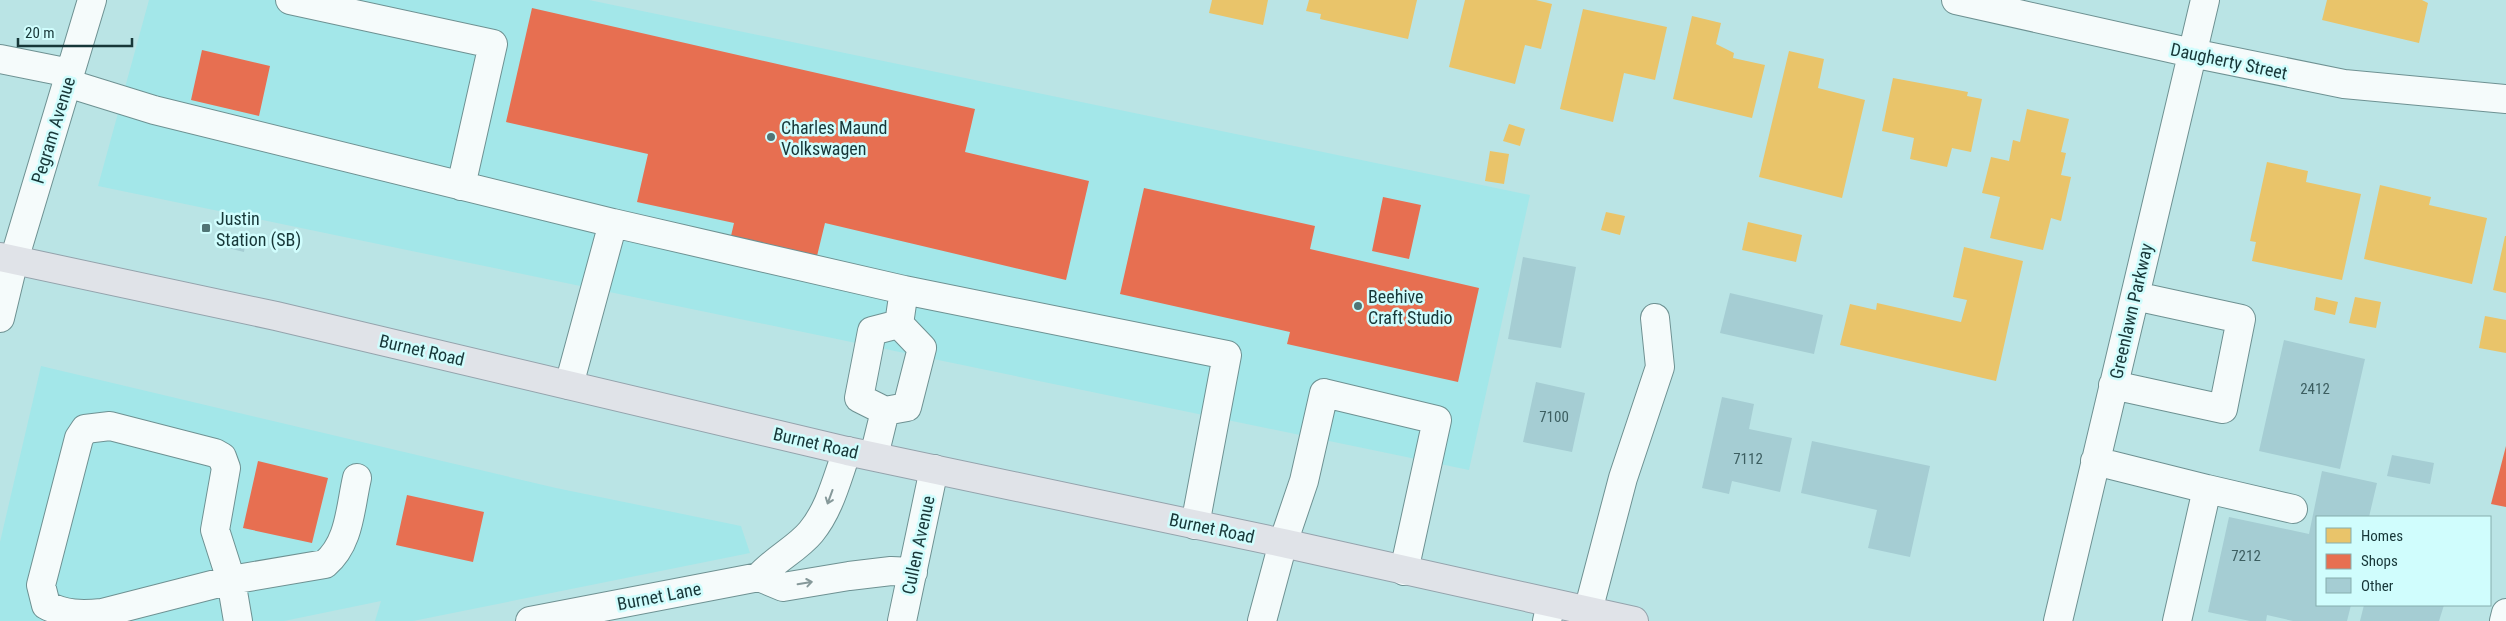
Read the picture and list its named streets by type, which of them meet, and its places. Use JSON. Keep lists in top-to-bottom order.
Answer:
{
  "streets": {
    "main road": ["Burnet Road"],
    "street": [
      "Daugherty Street",
      "Pegram Avenue",
      "Greenlawn Parkway",
      "Cullen Avenue",
      "Burnet Lane"
    ]
  },
  "crossings": [
    ["Daugherty Street", "Greenlawn Parkway"],
    ["Pegram Avenue", "Burnet Road"],
    ["Burnet Road", "Cullen Avenue"]
  ],
  "places": {
    "other": ["Charles Maund Volkswagen", "Beehive Craft Studio"],
    "transit": ["Justin Station (SB)"]
  },
  "house_numbers": [
    "2412",
    "7100",
    "7112",
    "7212"
  ],
  "legend": ["Homes", "Shops", "Other"],
  "scale_bar": "20 m"
}
